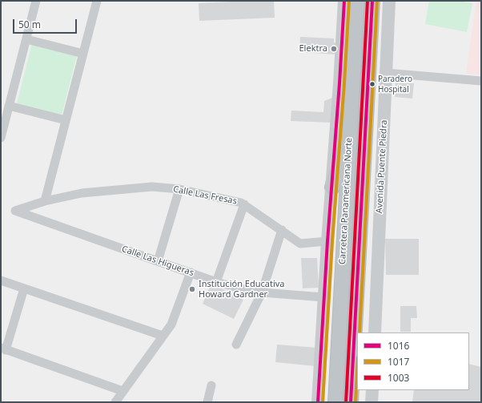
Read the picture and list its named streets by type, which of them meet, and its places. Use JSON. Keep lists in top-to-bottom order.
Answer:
{
  "streets": {
    "highway": ["Carretera Panamericana Norte"],
    "main road": ["Avenida Puente Piedra"],
    "street": ["Calle Las Fresas", "Calle Las Higueras"]
  },
  "crossings": [
    ["Calle Las Fresas", "Calle Las Higueras"]
  ],
  "places": ["Elektra", "Paradero Hospital", "Institución Educativa Howard Gardner"],
  "lines": ["transit line 1016", "transit line 1017", "transit line 1003"],
  "legend": ["1016", "1017", "1003"],
  "scale_bar": "50 m"
}
